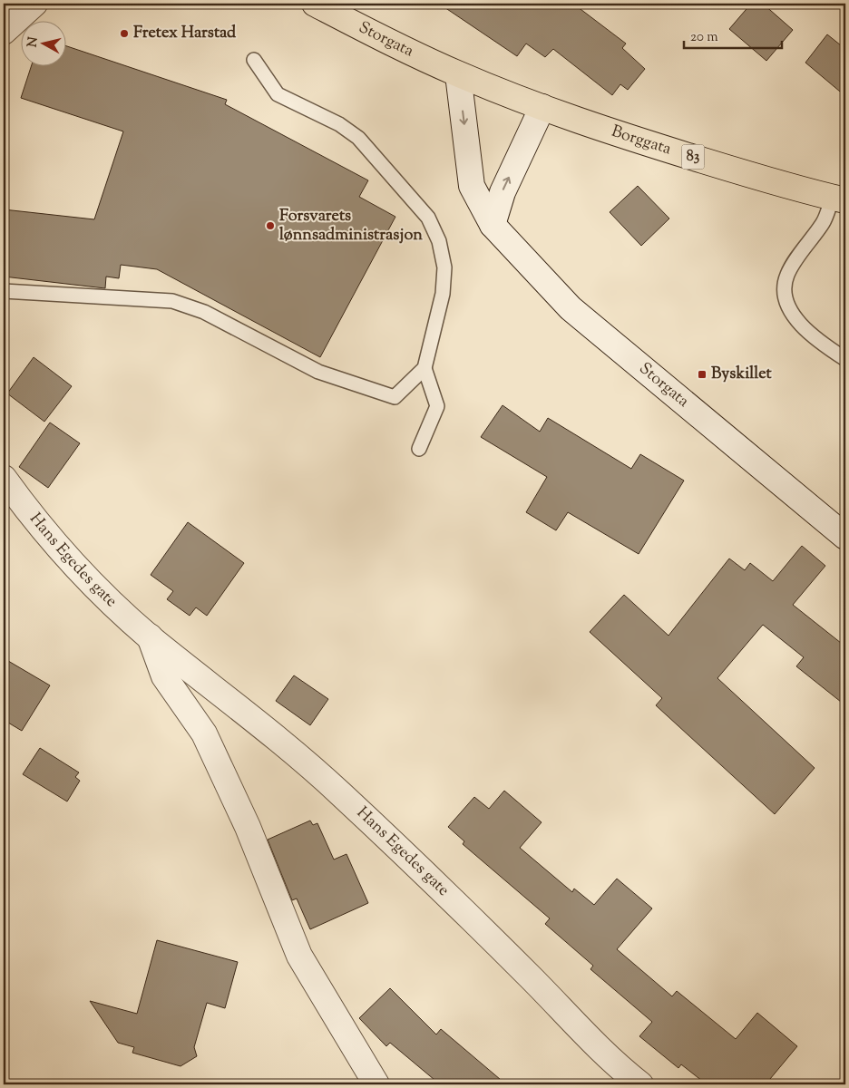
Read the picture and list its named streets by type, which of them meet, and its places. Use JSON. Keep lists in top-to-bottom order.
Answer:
{
  "streets": {
    "highway": ["Storgata", "Borggata", "83"],
    "street": ["Hans Egedes gate"]
  },
  "crossings": [
    ["Storgata", "Borggata"]
  ],
  "places": {
    "other": ["Fretex Harstad", "Forsvarets lønnsadministrasjon"],
    "transit": ["Byskillet"]
  },
  "scale_bar": "20 m",
  "north": "left"
}
